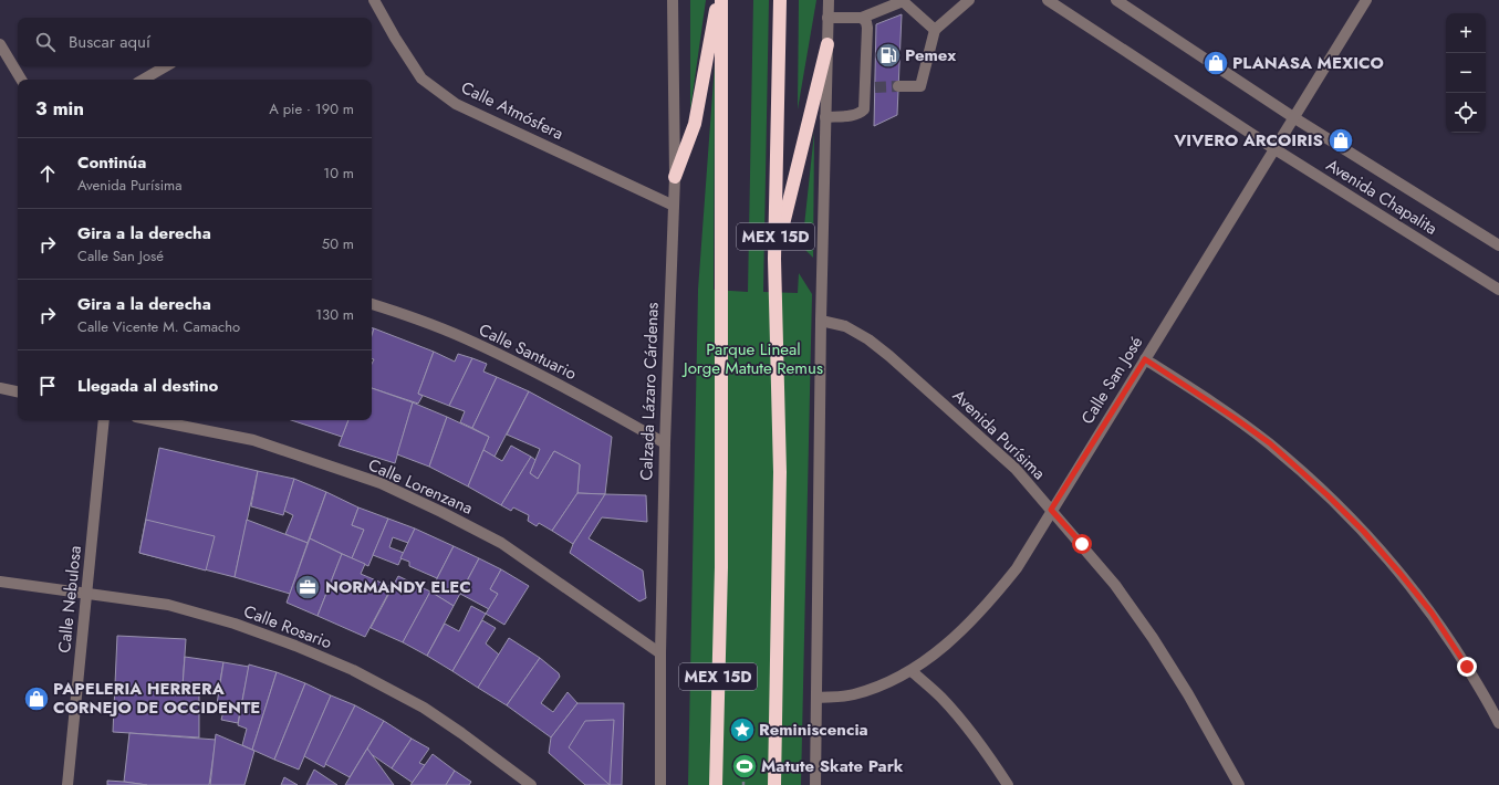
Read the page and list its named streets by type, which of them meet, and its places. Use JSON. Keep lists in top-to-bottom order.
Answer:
{
  "streets": {
    "highway": ["MEX 15D"],
    "street": [
      "Calle Atmósfera",
      "Avenida Chapalita",
      "Calle Santuario",
      "Calle San José",
      "Calzada Lázaro Cárdenas",
      "Avenida Purísima",
      "Calle Lorenzana",
      "Calle Nebulosa",
      "Calle Rosario"
    ]
  },
  "crossings": [
    ["Calle Atmósfera", "Calzada Lázaro Cárdenas"],
    ["Avenida Chapalita", "Calle San José"],
    ["Calle Santuario", "Calzada Lázaro Cárdenas"],
    ["Calle San José", "Avenida Purísima"],
    ["Calzada Lázaro Cárdenas", "Calle Lorenzana"],
    ["Calle Nebulosa", "Calle Rosario"]
  ],
  "parks": ["Parque Lineal Jorge Matute Remus"],
  "places": {
    "fuel station": ["Pemex"],
    "shop": ["PLANASA MEXICO", "VIVERO ARCOIRIS", "PAPELERIA HERRERA CORNEJO DE OCCIDENTE"],
    "office": ["NORMANDY ELEC"],
    "place": ["Reminiscencia"],
    "sports": ["Matute Skate Park"]
  },
  "page": {
    "map_buttons": ["+", "−"],
    "search": "Buscar aquí",
    "heading": ["3 min", "A pie · 190 m"],
    "list": [
      ["Continúa", "Avenida Purísima", "10 m"],
      ["Gira a la derecha", "Calle San José", "50 m"],
      ["Gira a la derecha", "Calle Vicente M. Camacho", "130 m"],
      "Llegada al destino"
    ]
  }
}
